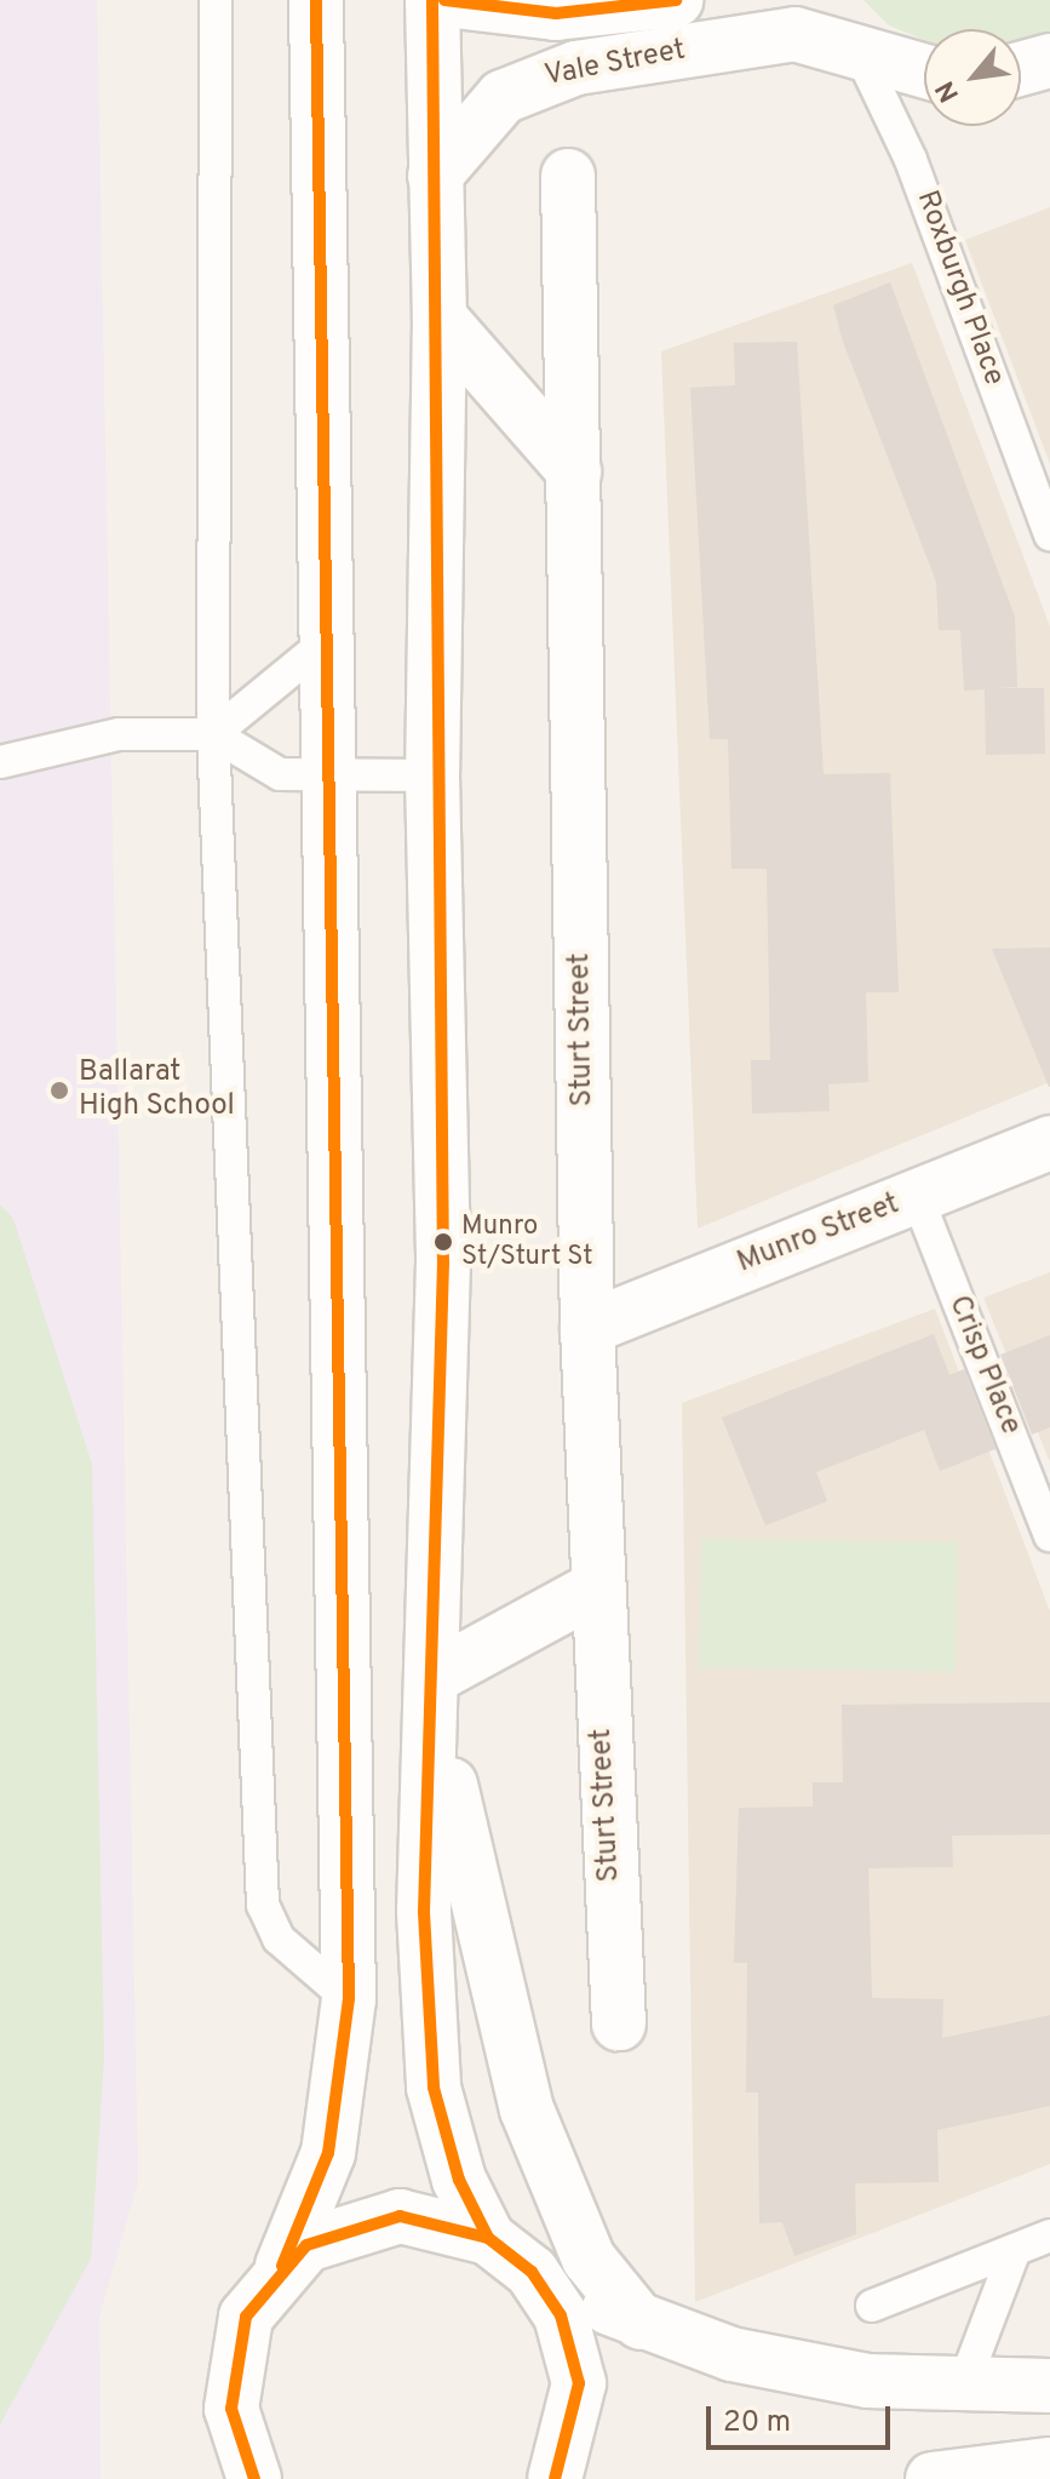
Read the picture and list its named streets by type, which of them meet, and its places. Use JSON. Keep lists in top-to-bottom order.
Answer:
{
  "streets": {
    "main road": ["Vale Street", "Sturt Street", "Munro Street"],
    "lane": ["Roxburgh Place", "Crisp Place"]
  },
  "crossings": [
    ["Vale Street", "Roxburgh Place"],
    ["Sturt Street", "Munro Street"],
    ["Munro Street", "Crisp Place"]
  ],
  "places": ["Ballarat High School", "Munro St/Sturt St"],
  "scale_bar": "20 m",
  "north": "bottom left"
}
